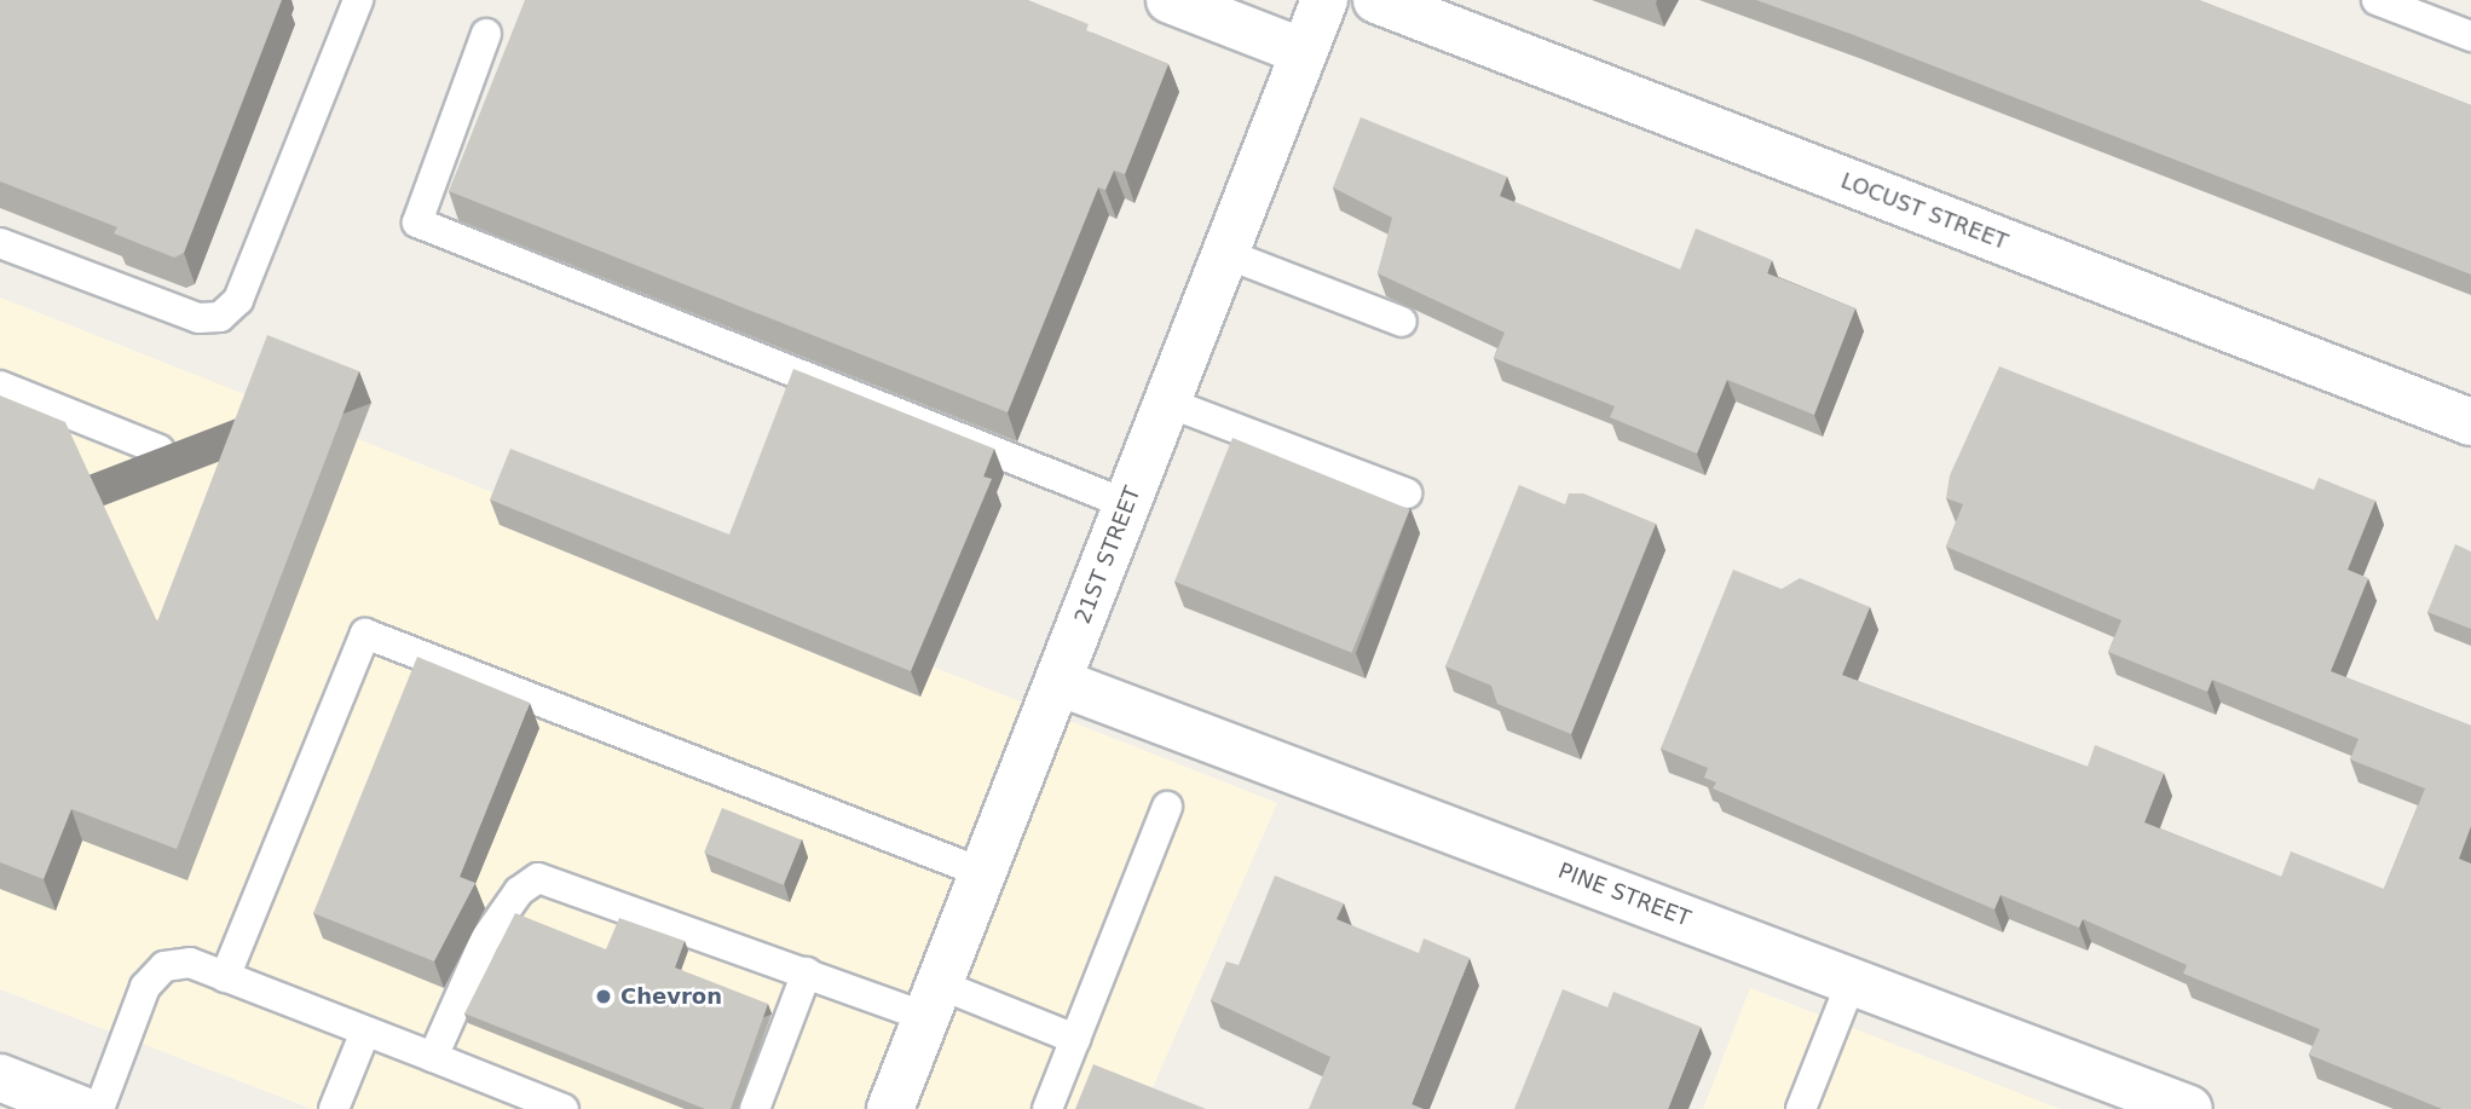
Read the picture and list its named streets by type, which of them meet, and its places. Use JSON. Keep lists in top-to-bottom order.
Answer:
{
  "streets": {
    "street": ["LOCUST STREET", "21ST STREET", "PINE STREET"]
  },
  "crossings": [
    ["21ST STREET", "PINE STREET"]
  ],
  "places": ["Chevron"]
}
